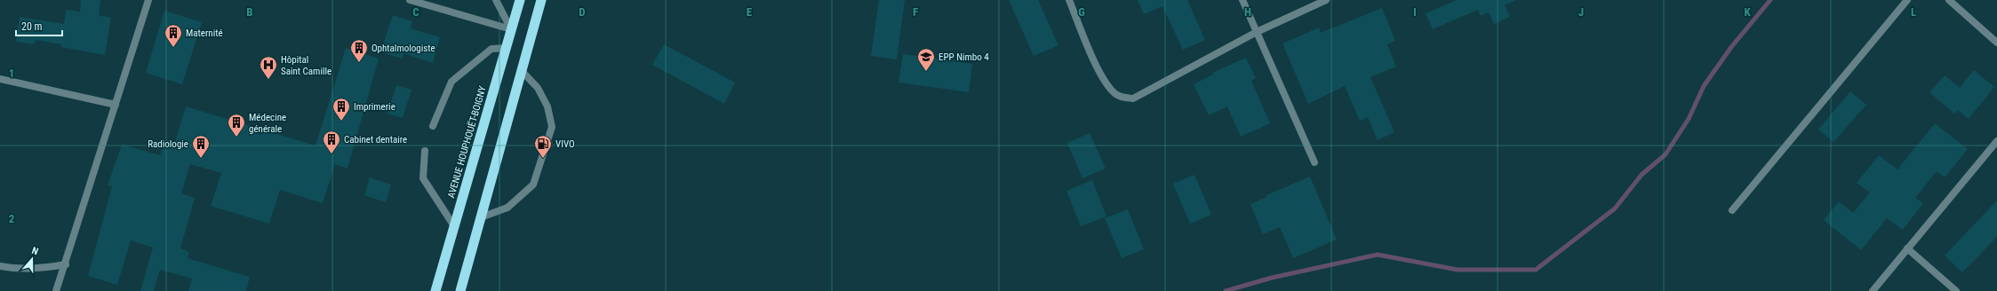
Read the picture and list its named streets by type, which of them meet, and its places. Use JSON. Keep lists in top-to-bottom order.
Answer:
{
  "streets": {
    "highway": ["AVENUE HOUPHOUËT-BOIGNY"]
  },
  "places": {
    "building": [
      "Maternité",
      "Ophtalmologiste",
      "Imprimerie",
      "Médecine générale",
      "Cabinet dentaire",
      "Radiologie"
    ],
    "school or university": ["EPP Nimbo 4"],
    "hospital": ["Hôpital Saint Camille"],
    "fuel station": ["VIVO"]
  },
  "scale_bar": "20 m",
  "north": "top",
  "grid": {
    "columns": [
      "B",
      "C",
      "D",
      "E",
      "F",
      "G",
      "H",
      "I",
      "J",
      "K",
      "L"
    ],
    "rows": ["1", "2"]
  }
}
